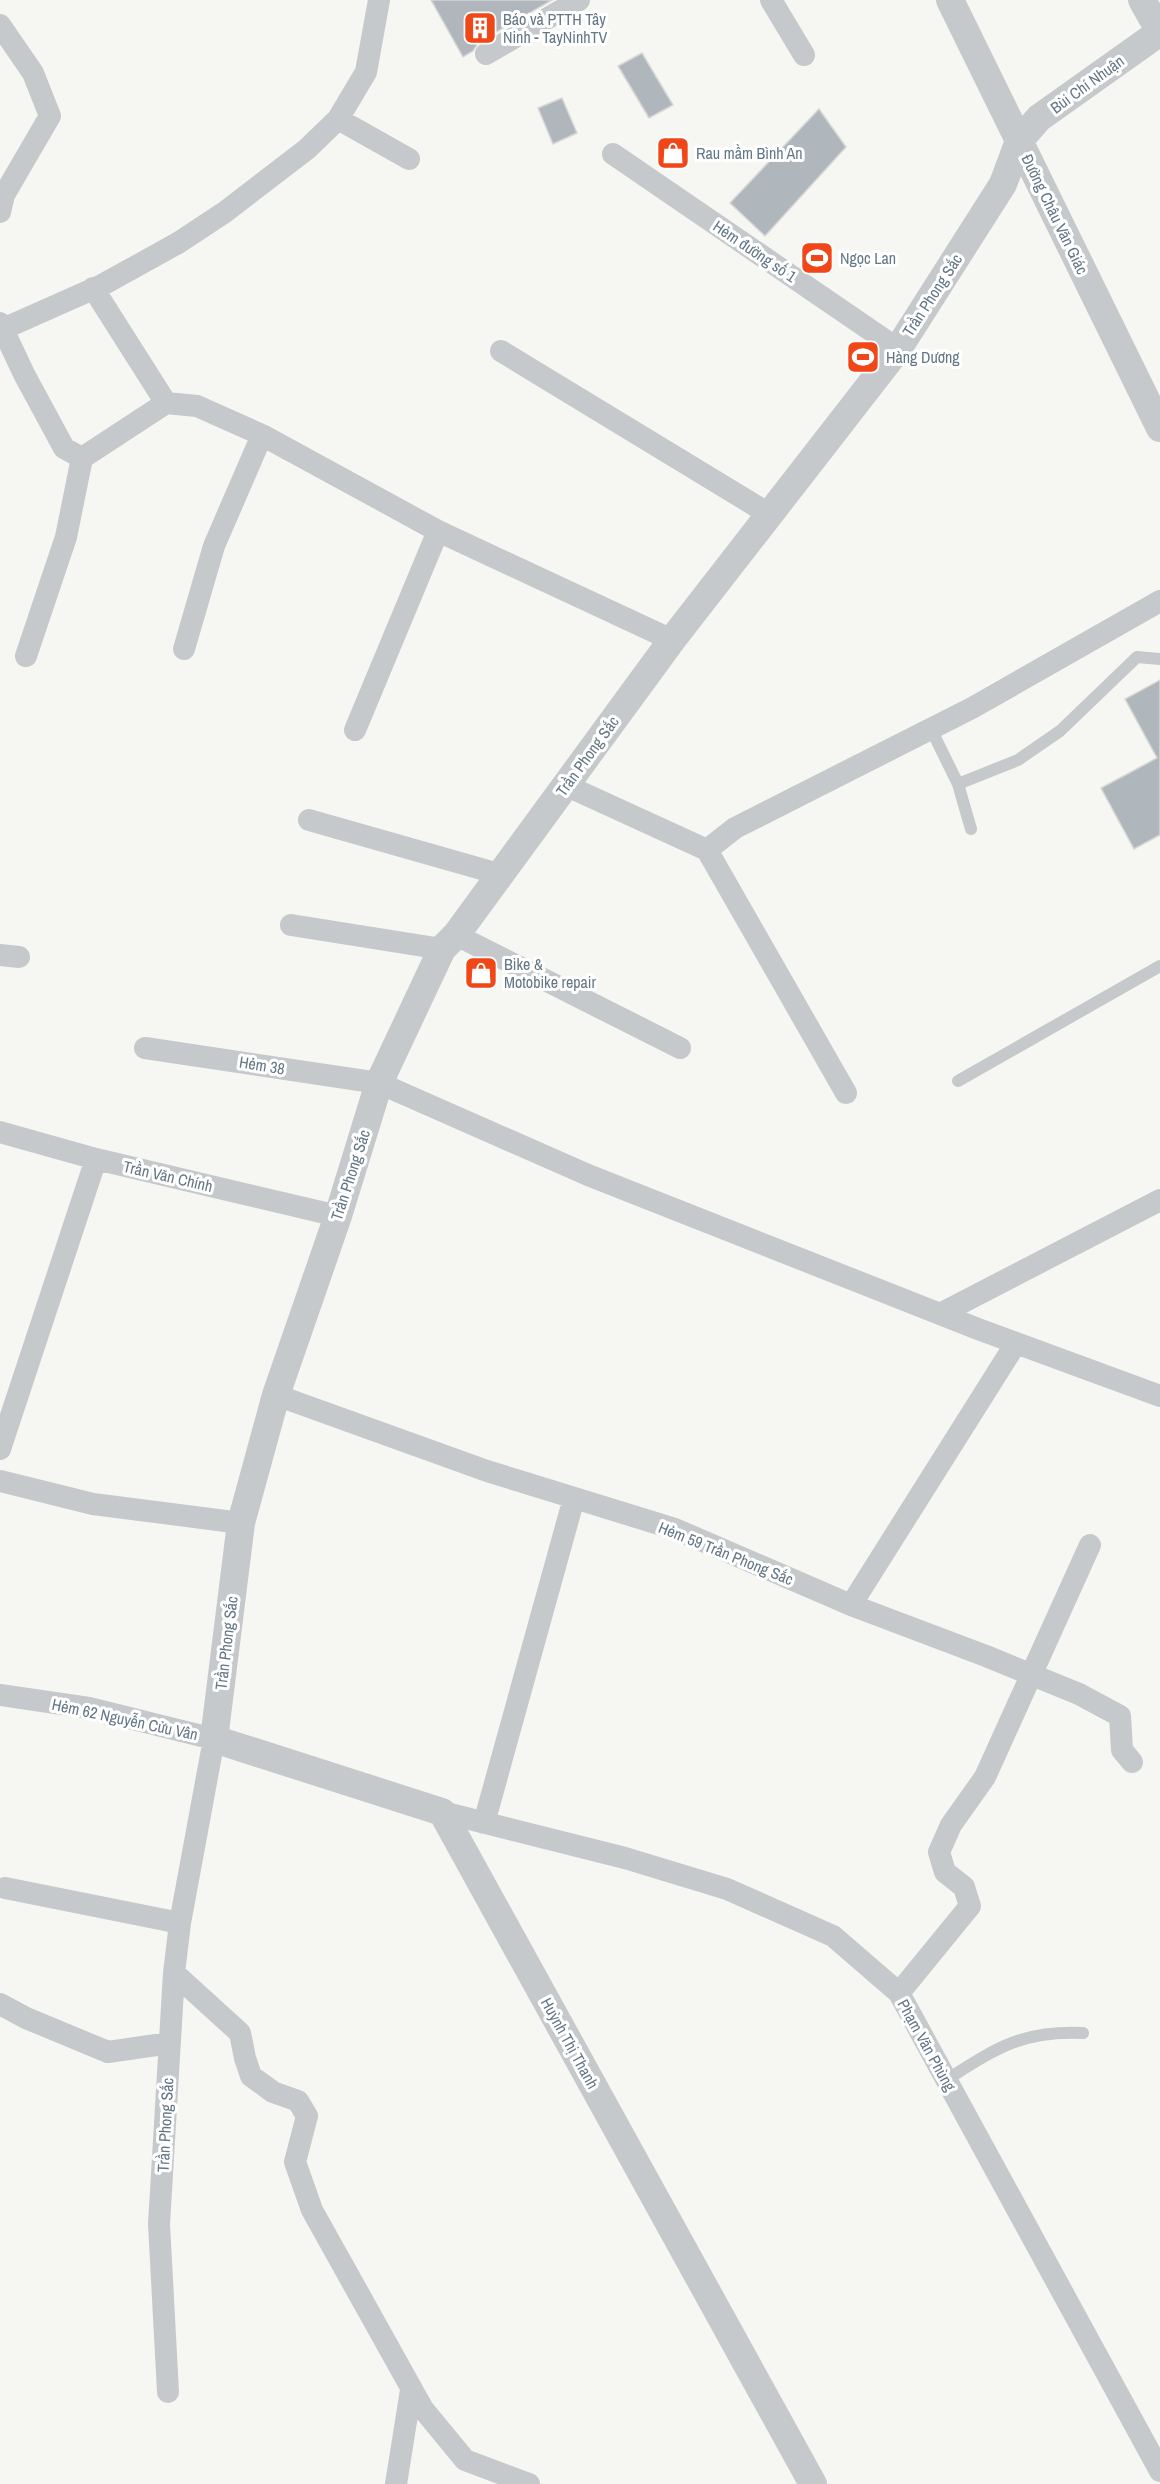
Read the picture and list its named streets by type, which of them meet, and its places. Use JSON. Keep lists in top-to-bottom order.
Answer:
{
  "streets": {
    "street": [
      "Bùi Chí Nhuận",
      "Đường Châu Văn Giác",
      "Hẻm đường số 1",
      "Trần Phong Sắc",
      "Hẻm 38",
      "Trần Văn Chính",
      "Hẻm 59 Trần Phong Sắc",
      "Hẻm 62 Nguyễn Cửu Vân",
      "Huỳnh Thị Thanh",
      "Phạm Văn Phùng"
    ]
  },
  "crossings": [
    ["Bùi Chí Nhuận", "Đường Châu Văn Giác"],
    ["Bùi Chí Nhuận", "Trần Phong Sắc"],
    ["Đường Châu Văn Giác", "Trần Phong Sắc"],
    ["Hẻm đường số 1", "Trần Phong Sắc"],
    ["Trần Phong Sắc", "Hẻm 38"],
    ["Trần Phong Sắc", "Trần Văn Chính"],
    ["Trần Phong Sắc", "Hẻm 59 Trần Phong Sắc"],
    ["Trần Phong Sắc", "Hẻm 62 Nguyễn Cửu Vân"],
    ["Huỳnh Thị Thanh", "Phạm Văn Phùng"]
  ],
  "places": {
    "building": ["Báo và PTTH Tây Ninh - TayNinhTV"],
    "shop": ["Rau mầm Bình An", "Bike & Motobike repair"],
    "sports": ["Ngọc Lan", "Hàng Dương"]
  }
}
